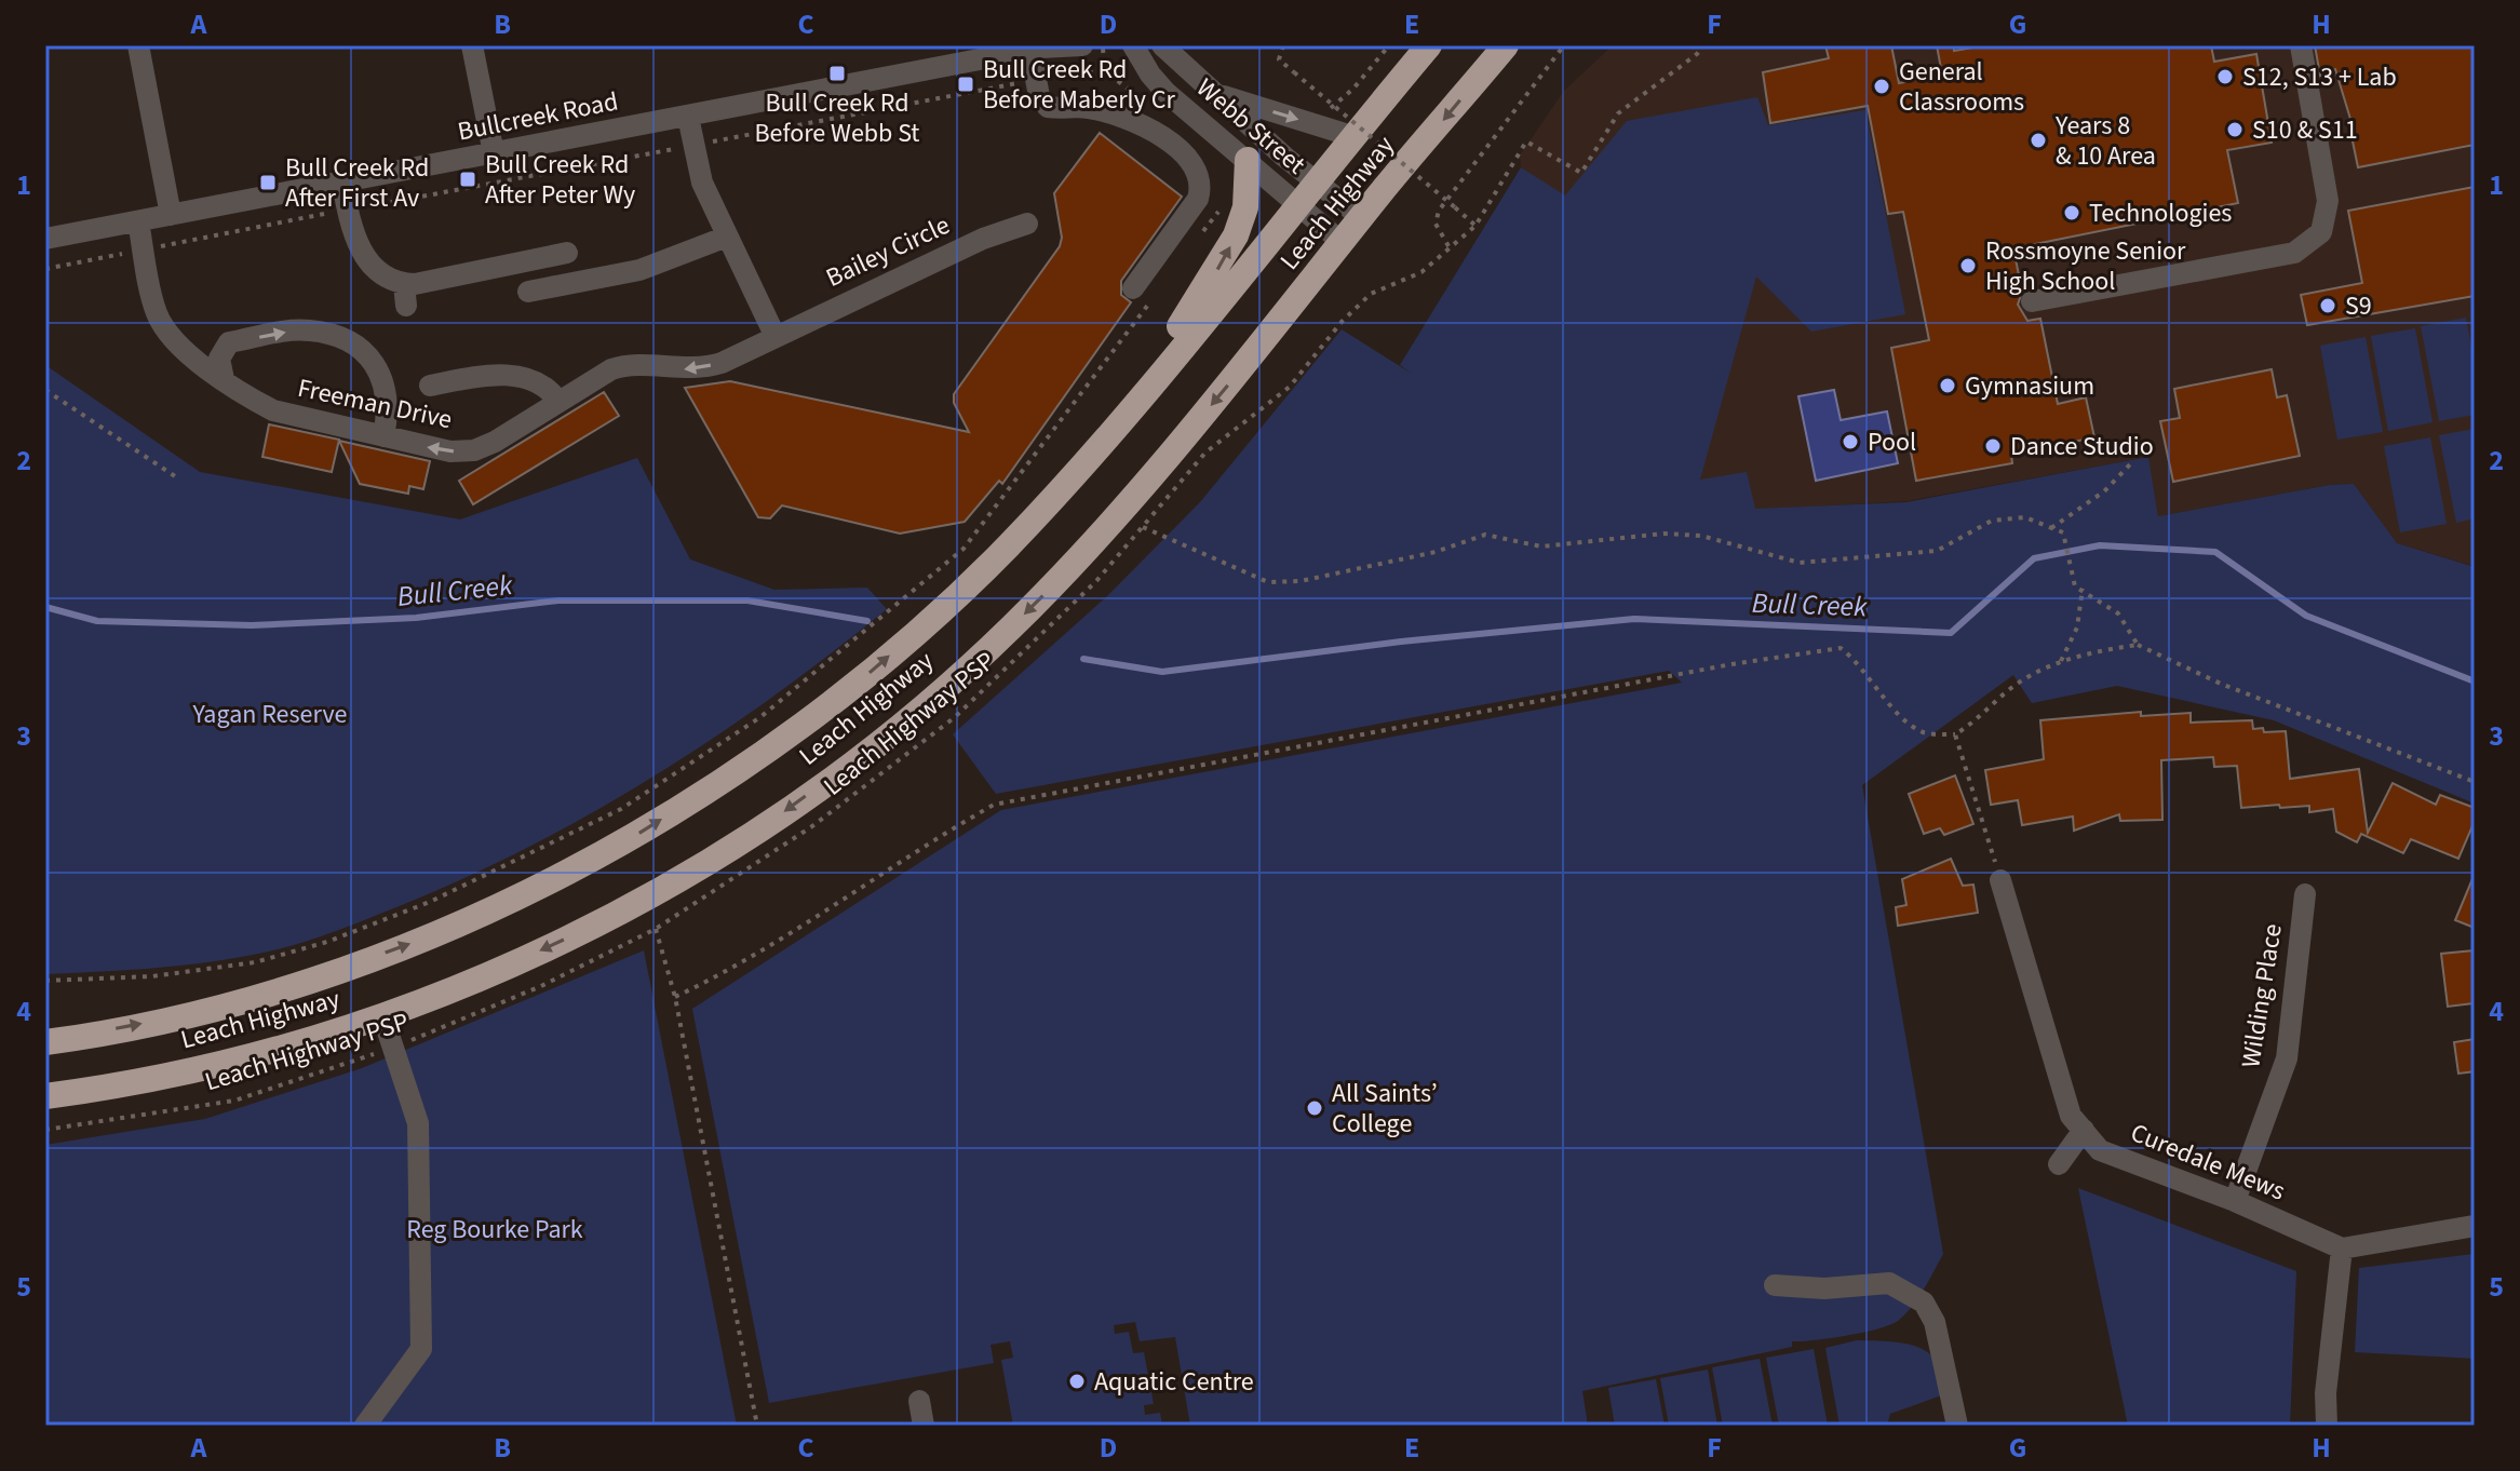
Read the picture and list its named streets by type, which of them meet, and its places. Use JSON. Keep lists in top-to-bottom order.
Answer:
{
  "streets": {
    "highway": ["Leach Highway"],
    "street": [
      "Bullcreek Road",
      "Webb Street",
      "Bailey Circle",
      "Freeman Drive",
      "Wilding Place",
      "Curedale Mews"
    ],
    "path": ["Leach Highway PSP"]
  },
  "crossings": [
    ["Bullcreek Road", "Freeman Drive"],
    ["Webb Street", "Leach Highway"],
    ["Bailey Circle", "Freeman Drive"],
    ["Wilding Place", "Curedale Mews"]
  ],
  "water": ["Bull Creek"],
  "parks": ["Yagan Reserve", "Reg Bourke Park"],
  "places": {
    "transit": [
      "Bull Creek Rd Before Webb St",
      "Bull Creek Rd Before Maberly Cr",
      "Bull Creek Rd After Peter Wy",
      "Bull Creek Rd After First Av"
    ],
    "other": [
      "S12, S13 + Lab",
      "General Classrooms",
      "S10 & S11",
      "Years 8 & 10 Area",
      "Technologies",
      "Rossmoyne Senior High School",
      "S9",
      "Gymnasium",
      "Pool",
      "Dance Studio",
      "All Saints’ College",
      "Aquatic Centre"
    ]
  },
  "grid": {
    "columns": [
      "A",
      "B",
      "C",
      "D",
      "E",
      "F",
      "G",
      "H"
    ],
    "rows": [
      "1",
      "2",
      "3",
      "4",
      "5"
    ]
  }
}
